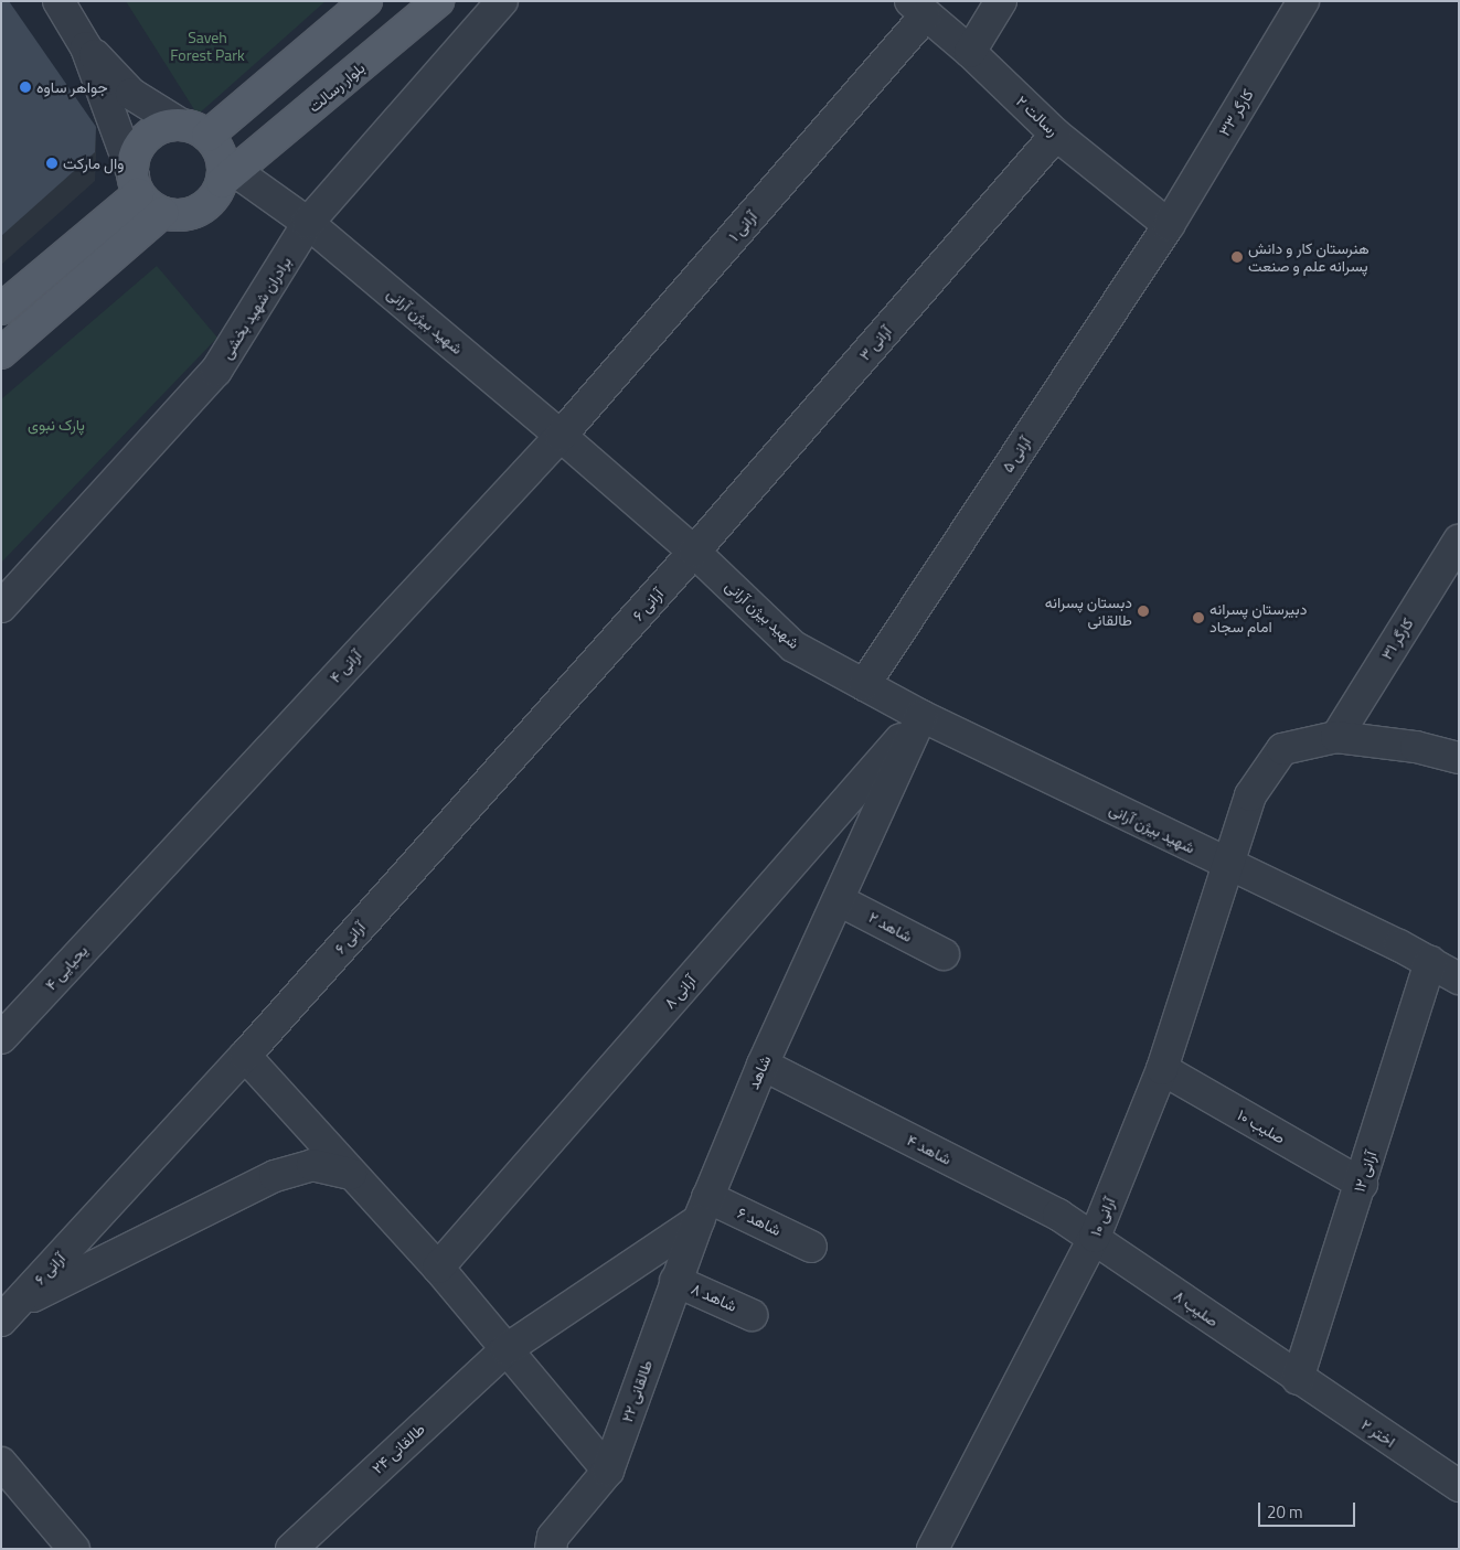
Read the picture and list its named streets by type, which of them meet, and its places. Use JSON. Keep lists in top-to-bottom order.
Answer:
{
  "streets": {
    "main road": ["بلوار رسالت"],
    "street": [
      "کارگر ۳۳",
      "رسالت ۲",
      "آرانی ۱",
      "برادران شهید بخشی",
      "شهید بیژن آرانی",
      "آرانی ۳",
      "آرانی ۵",
      "آرانی ۶",
      "کارگر ۳۱",
      "آرانی ۴",
      "شاهد ۲",
      "یحیایی ۴",
      "آرانی ۸",
      "شاهد",
      "صلیب ۱۰",
      "شاهد ۴",
      "آرانی ۱۲",
      "آرانی ۱۰",
      "شاهد ۶",
      "شاهد ۸",
      "صلیب ۸",
      "طالقانی ۲۲",
      "اختر ۲",
      "طالقانی ۲۴"
    ]
  },
  "crossings": [
    ["بلوار رسالت", "شهید بیژن آرانی"],
    ["کارگر ۳۳", "رسالت ۲"],
    ["کارگر ۳۳", "آرانی ۵"],
    ["رسالت ۲", "آرانی ۱"],
    ["رسالت ۲", "آرانی ۳"],
    ["رسالت ۲", "آرانی ۵"],
    ["آرانی ۱", "شهید بیژن آرانی"],
    ["آرانی ۱", "آرانی ۴"],
    ["برادران شهید بخشی", "شهید بیژن آرانی"],
    ["شهید بیژن آرانی", "آرانی ۳"],
    ["شهید بیژن آرانی", "آرانی ۵"],
    ["شهید بیژن آرانی", "آرانی ۶"],
    ["شهید بیژن آرانی", "آرانی ۴"],
    ["شهید بیژن آرانی", "آرانی ۸"],
    ["شهید بیژن آرانی", "شاهد"],
    ["شهید بیژن آرانی", "آرانی ۱۲"],
    ["شهید بیژن آرانی", "آرانی ۱۰"],
    ["آرانی ۳", "آرانی ۶"],
    ["کارگر ۳۱", "آرانی ۱۰"],
    ["آرانی ۴", "یحیایی ۴"],
    ["شاهد ۲", "شاهد"],
    ["آرانی ۸", "شاهد"],
    ["شاهد", "شاهد ۴"],
    ["شاهد", "شاهد ۶"],
    ["شاهد", "طالقانی ۲۲"],
    ["صلیب ۱۰", "آرانی ۱۲"],
    ["صلیب ۱۰", "آرانی ۱۰"],
    ["شاهد ۴", "آرانی ۱۰"],
    ["شاهد ۴", "صلیب ۸"],
    ["آرانی ۱۲", "صلیب ۸"],
    ["آرانی ۱۲", "اختر ۲"],
    ["آرانی ۱۰", "صلیب ۸"],
    ["شاهد ۶", "طالقانی ۲۲"],
    ["شاهد ۸", "طالقانی ۲۲"],
    ["صلیب ۸", "اختر ۲"]
  ],
  "parks": ["Saveh Forest Park", "پارک نبوی"],
  "places": [
    "جواهر ساوه",
    "وال مارکت",
    "هنرستان کار و دانش پسرانه علم و صنعت",
    "دبستان پسرانه طالقانی",
    "دبیرستان پسرانه امام سجاد"
  ],
  "scale_bar": "20 m"
}
